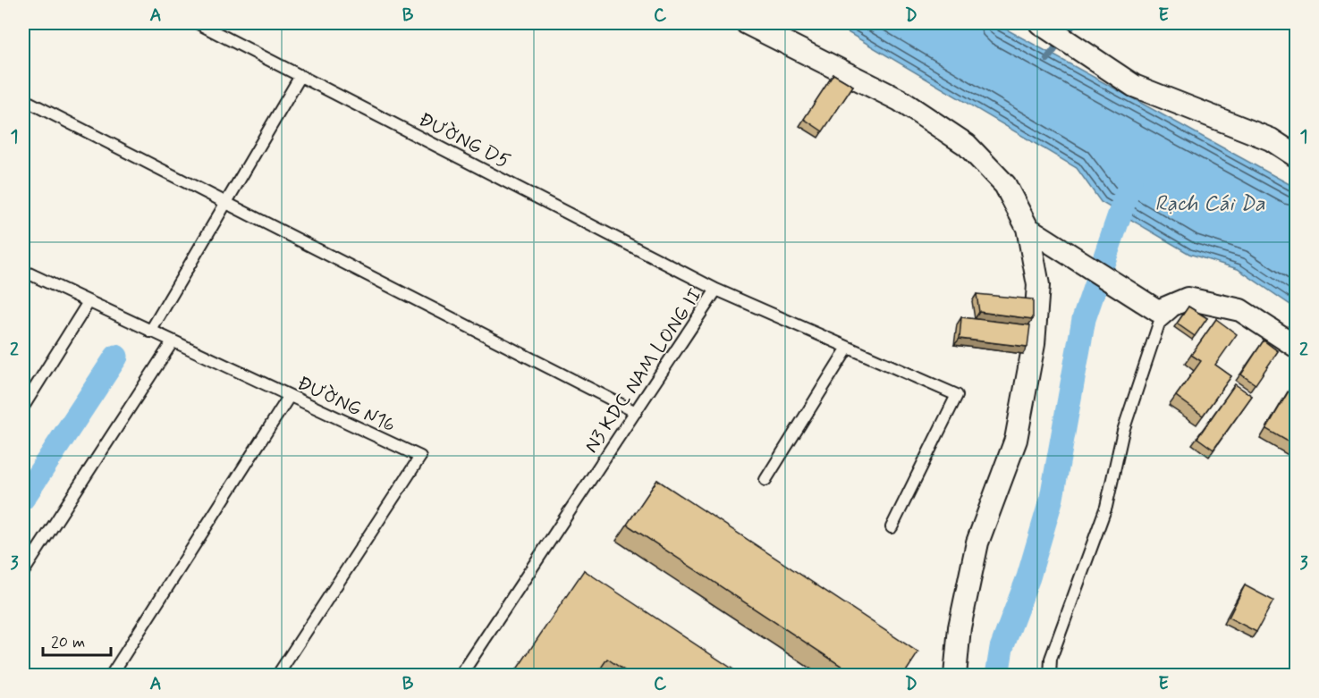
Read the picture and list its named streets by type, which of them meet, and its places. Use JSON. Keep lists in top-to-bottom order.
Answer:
{
  "streets": {
    "lane": ["ĐƯỜNG D5", "N3 KDC NAM LONG II", "ĐƯỜNG N16"]
  },
  "crossings": [
    ["ĐƯỜNG D5", "N3 KDC NAM LONG II"]
  ],
  "water": ["Rạch Cái Da"],
  "scale_bar": "20 m",
  "grid": {
    "columns": [
      "A",
      "B",
      "C",
      "D",
      "E"
    ],
    "rows": ["1", "2", "3"]
  }
}
